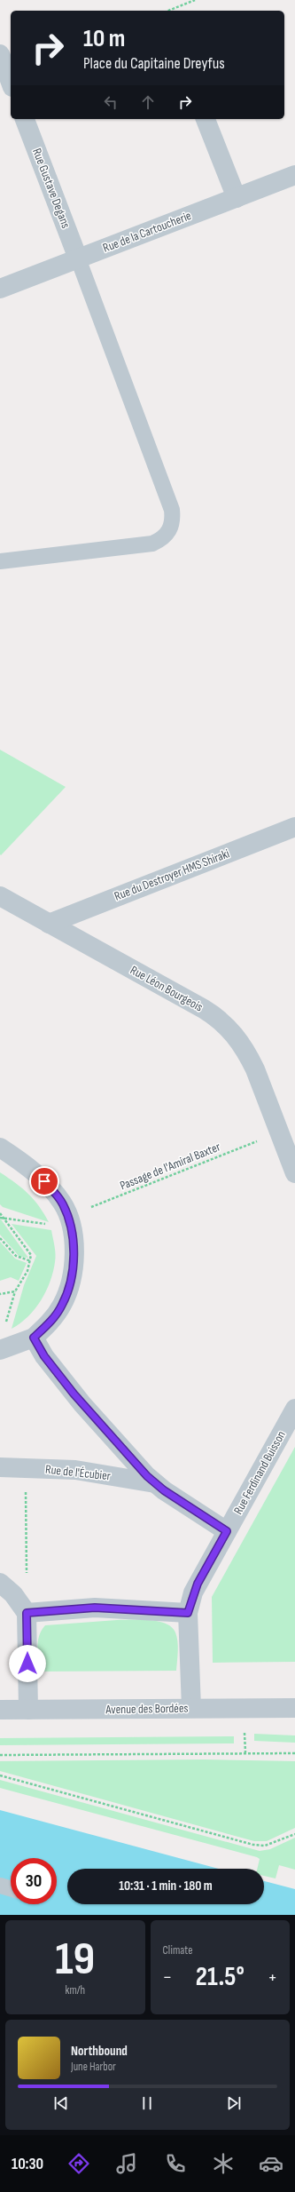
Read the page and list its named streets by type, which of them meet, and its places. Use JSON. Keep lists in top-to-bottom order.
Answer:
{
  "streets": {
    "street": [
      "Rue Gustave Degans",
      "Rue de la Cartoucherie",
      "Rue du Destroyer HMS Shiraki",
      "Rue Léon Bourgeois",
      "Rue de l'Écubier",
      "Rue Ferdinand Buisson",
      "Avenue des Bordées"
    ],
    "path": ["Passage de l'Amiral Baxter"]
  },
  "crossings": [
    ["Rue Gustave Degans", "Rue de la Cartoucherie"],
    ["Rue du Destroyer HMS Shiraki", "Rue Léon Bourgeois"],
    ["Rue Léon Bourgeois", "Passage de l'Amiral Baxter"]
  ],
  "page": {
    "turn": ["10 m", "Place du Capitaine Dreyfus"],
    "limit": "30",
    "trip": "10:31 · 1 min · 180 m",
    "tile": [
      ["19", "km/h"],
      "Climate"
    ],
    "heat": ["−", "21.5°", "+"],
    "song": ["Northbound", "June Harbor"],
    "tabs": "10:30"
  }
}
